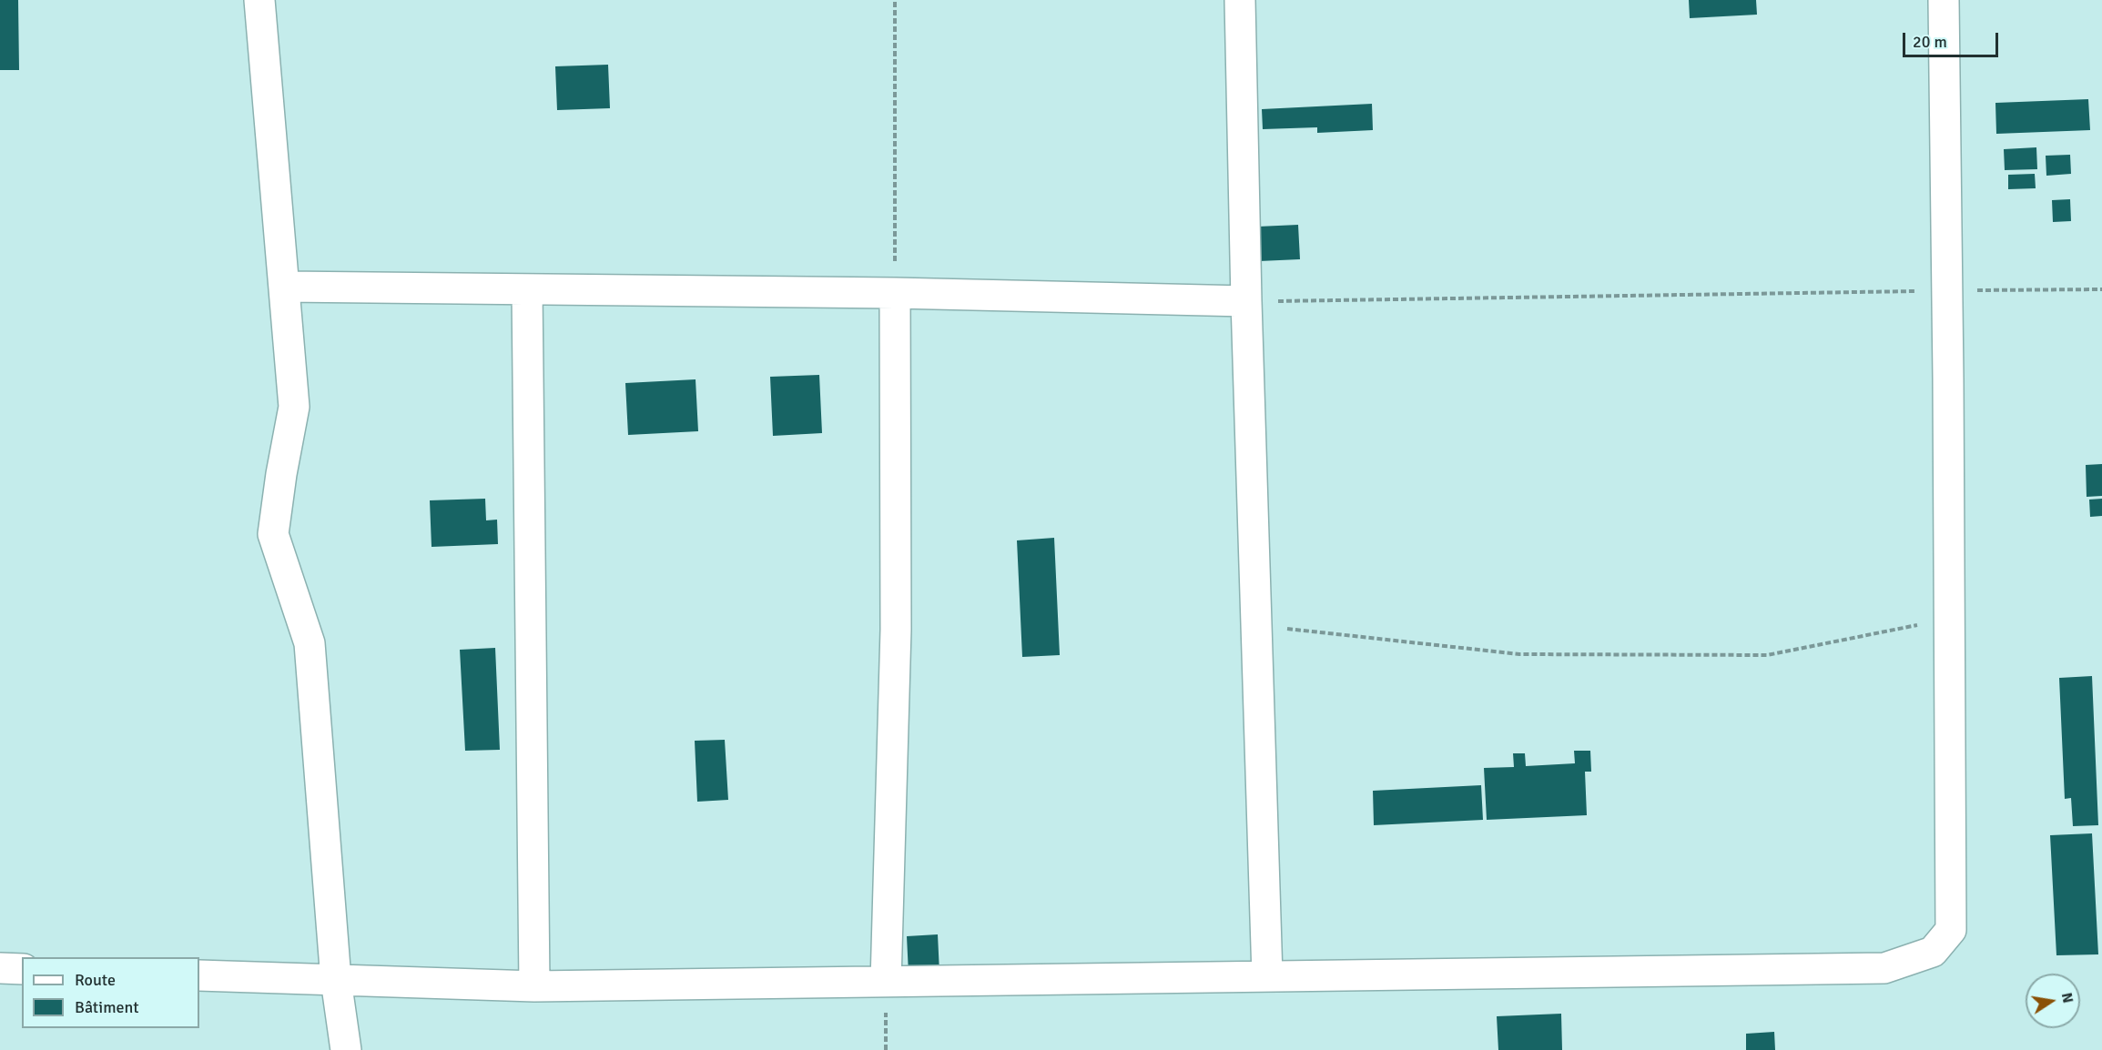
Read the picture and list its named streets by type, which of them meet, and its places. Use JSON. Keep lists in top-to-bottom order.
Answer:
{
  "legend": ["Route", "Bâtiment"],
  "scale_bar": "20 m",
  "north": "right"
}
